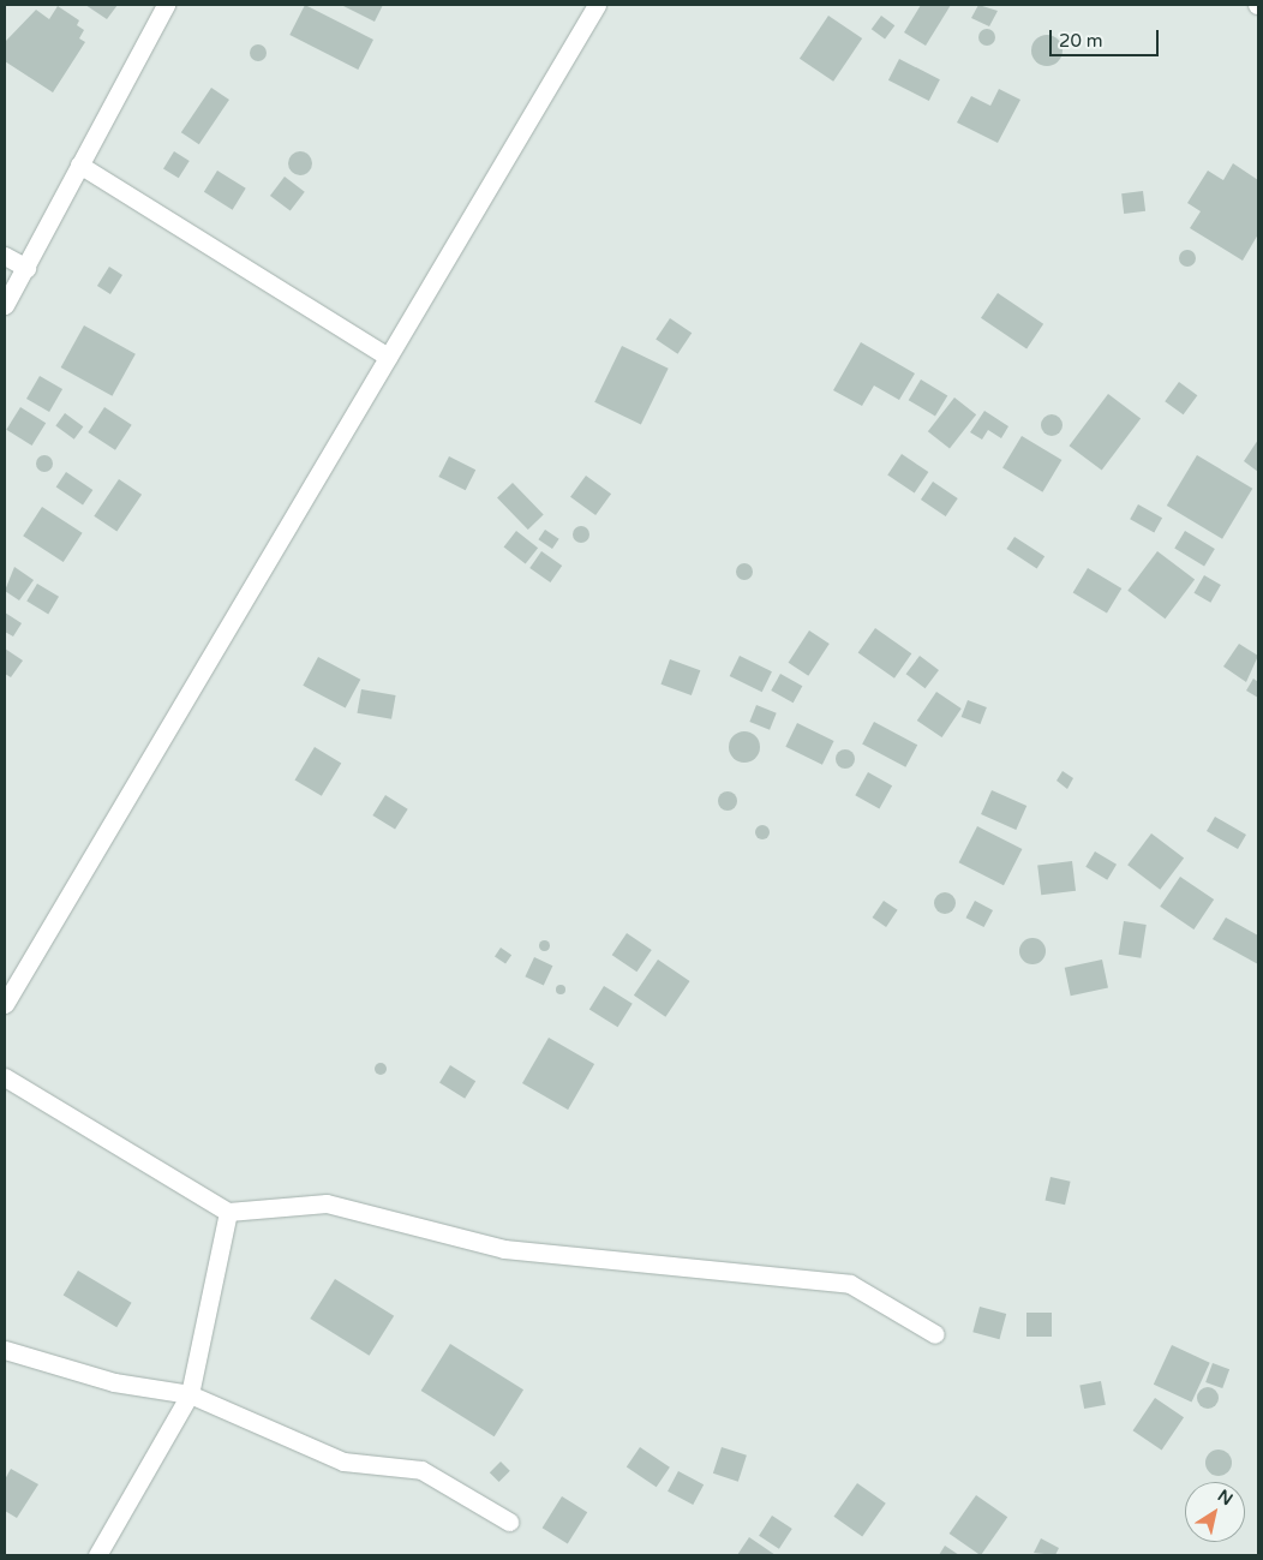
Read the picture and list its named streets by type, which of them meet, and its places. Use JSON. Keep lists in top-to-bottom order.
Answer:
{
  "scale_bar": "20 m",
  "north": "top right"
}
